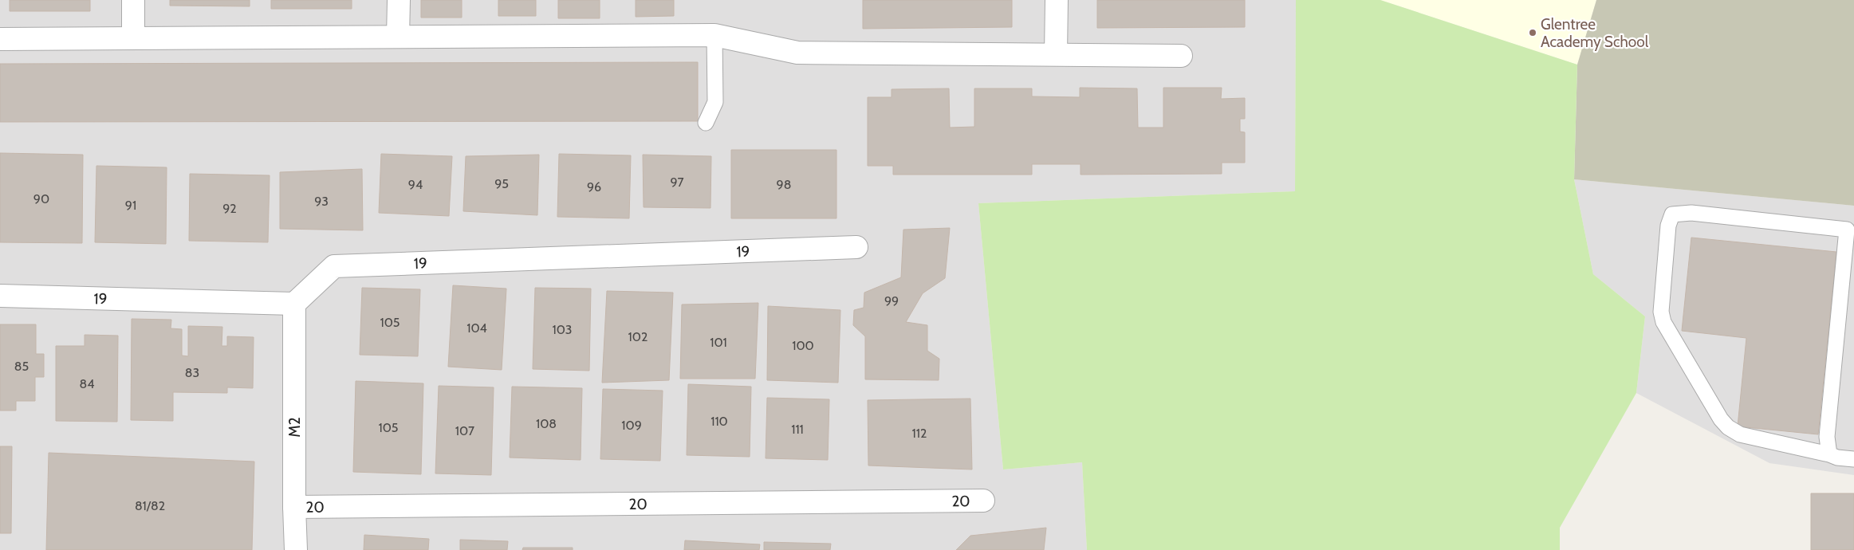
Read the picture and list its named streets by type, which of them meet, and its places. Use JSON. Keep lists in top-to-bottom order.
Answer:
{
  "streets": {
    "street": ["19", "M2", "20"]
  },
  "crossings": [
    ["19", "M2"],
    ["M2", "20"]
  ],
  "places": ["Glentree Academy School"],
  "house_numbers": [
    "97",
    "95",
    "94",
    "98",
    "96",
    "90",
    "93",
    "91",
    "92",
    "99",
    "105",
    "104",
    "103",
    "102",
    "101",
    "100",
    "85",
    "83",
    "84",
    "110",
    "108",
    "109",
    "105",
    "111",
    "107",
    "112",
    "81/82"
  ]
}
